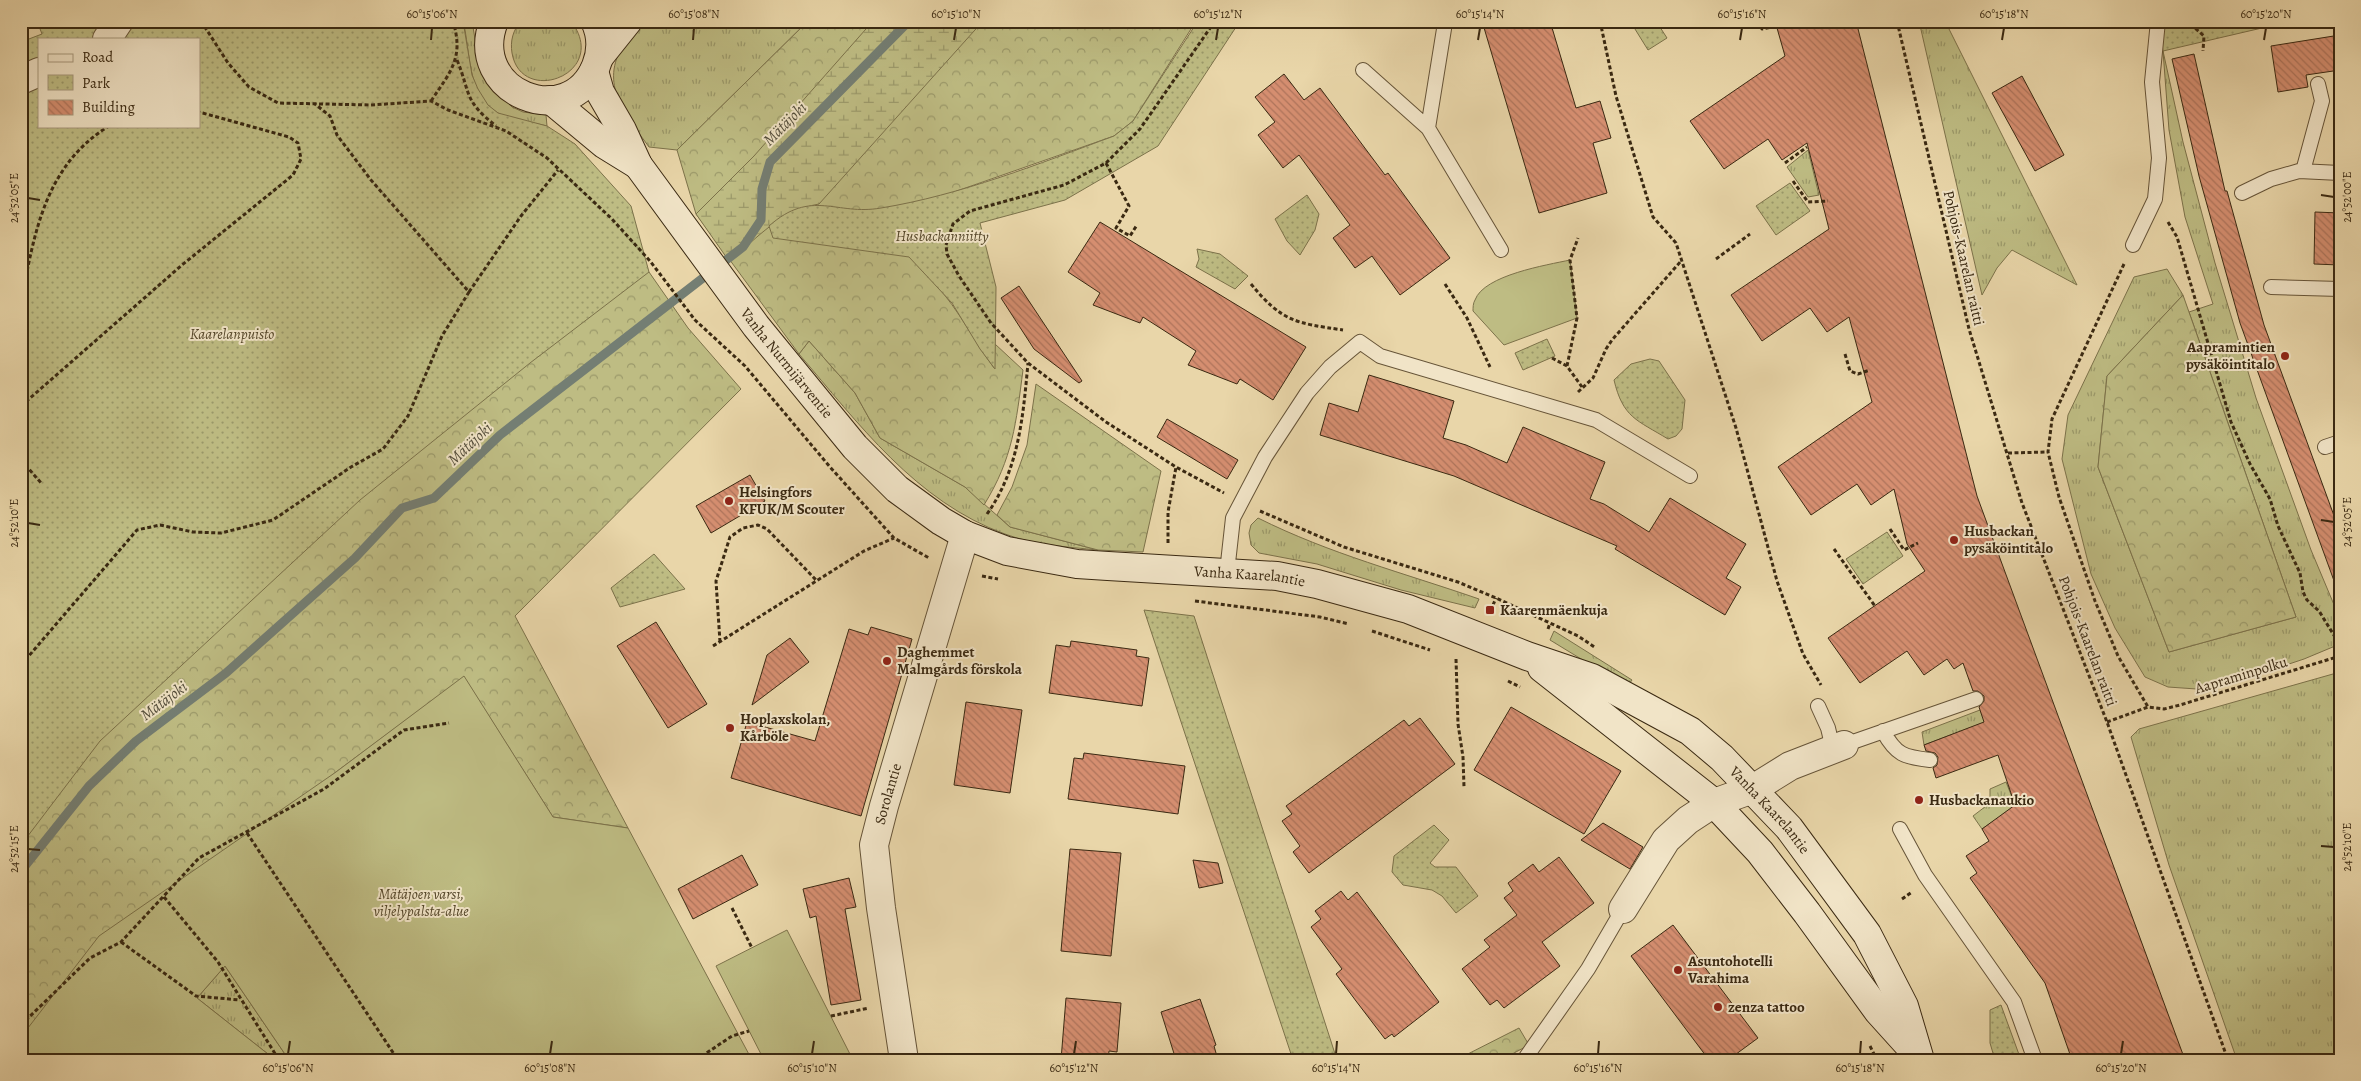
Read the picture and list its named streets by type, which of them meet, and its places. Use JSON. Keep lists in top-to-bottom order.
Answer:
{
  "streets": {
    "main road": ["Vanha Nurmijärventie", "Vanha Kaarelantie", "Sorolantie"],
    "path": ["Pohjois-Kaarelan raitti", "Aapraminpolku"]
  },
  "crossings": [
    ["Pohjois-Kaarelan raitti", "Aapraminpolku"],
    ["Vanha Nurmijärventie", "Vanha Kaarelantie"],
    ["Vanha Nurmijärventie", "Sorolantie"],
    ["Vanha Kaarelantie", "Sorolantie"]
  ],
  "water": ["Mätäjoki"],
  "parks": ["Husbackanniitty", "Kaarelanpuisto", "Mätäjoen varsi, viljelypalsta-alue"],
  "places": {
    "other": [
      "Aapramintien pysäköintitalo",
      "Helsingfors KFUK/M Scouter",
      "Husbackan pysäköintitalo",
      "Daghemmet Malmgårds förskola",
      "Hoplaxskolan, Kårböle",
      "Husbackanaukio",
      "Asuntohotelli Varahima",
      "zenza tattoo"
    ],
    "transit": ["Kaarenmäenkuja"]
  },
  "legend": ["Road", "Park", "Building"],
  "coordinates": [
    "60°15'06\"N",
    "60°15'08\"N",
    "60°15'10\"N",
    "60°15'12\"N",
    "60°15'14\"N",
    "60°15'16\"N",
    "60°15'18\"N",
    "60°15'20\"N",
    "24°52'00\"E",
    "24°52'05\"E",
    "24°52'10\"E",
    "24°52'15\"E"
  ]
}
